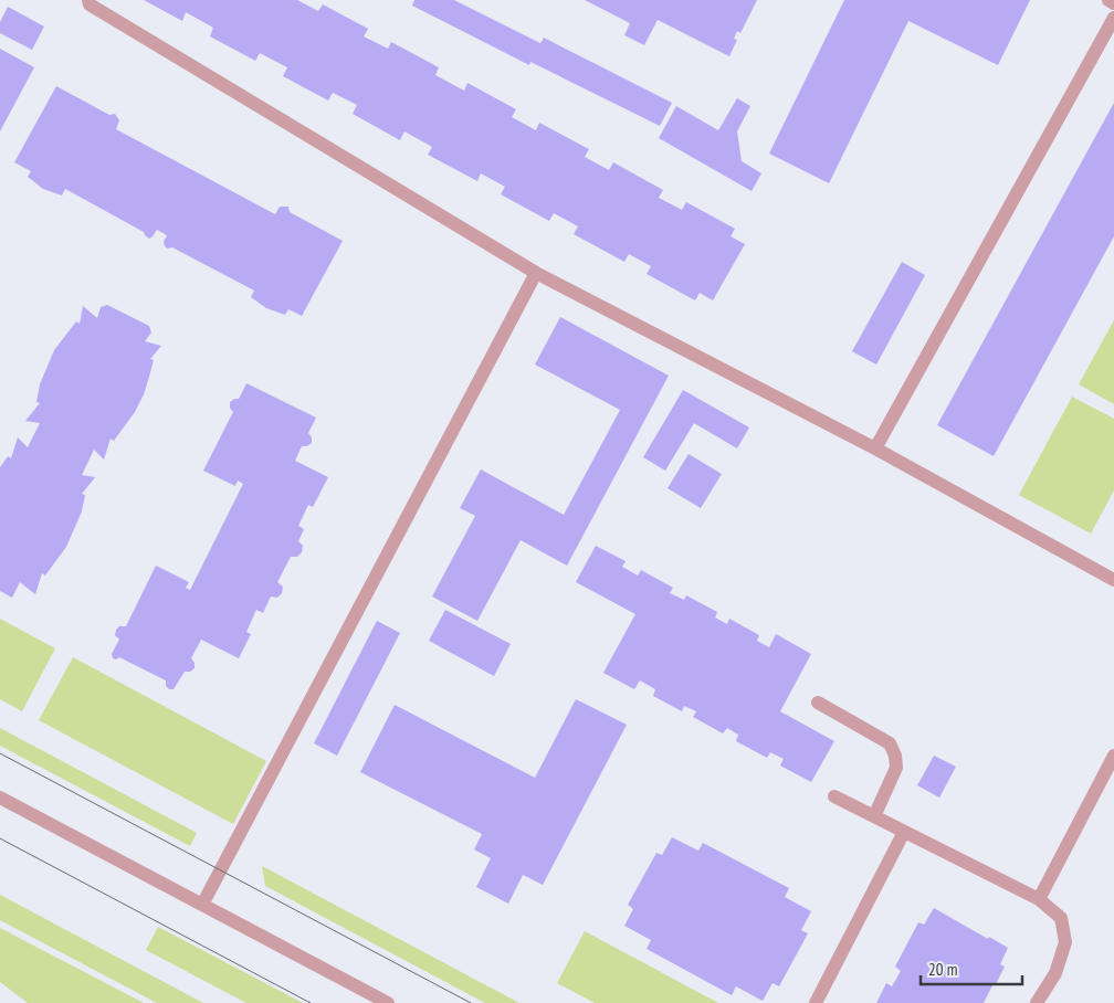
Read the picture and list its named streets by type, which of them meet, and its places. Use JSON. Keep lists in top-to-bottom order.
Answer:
{
  "scale_bar": "20 m"
}
